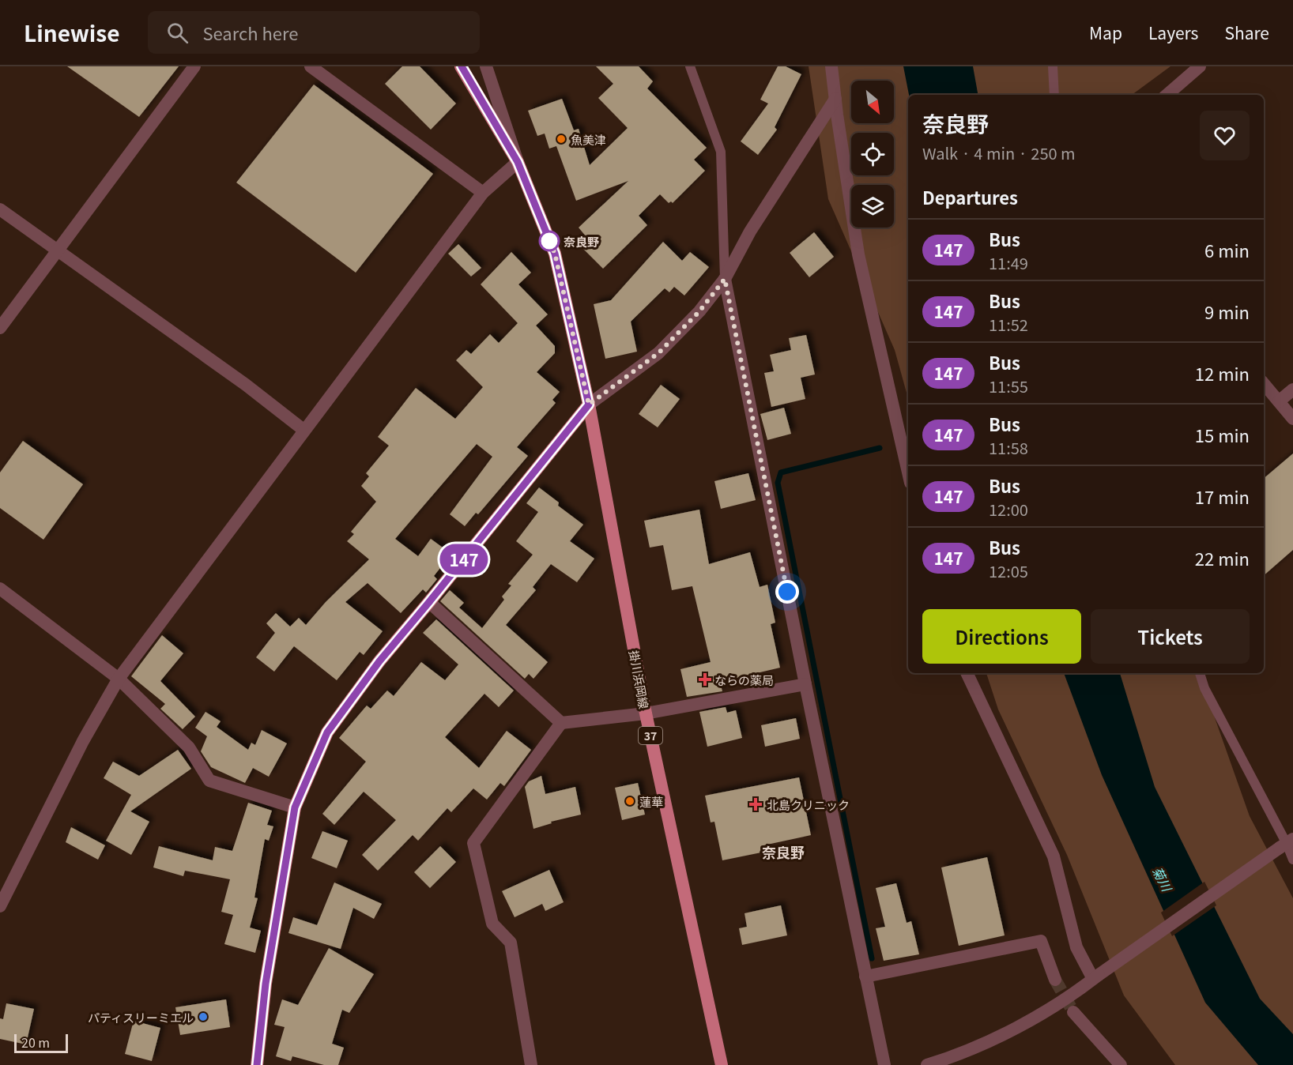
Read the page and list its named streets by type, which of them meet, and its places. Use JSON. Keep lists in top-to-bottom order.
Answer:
{
  "streets": {
    "main road": ["掛川浜岡線", "37"]
  },
  "districts": ["奈良野"],
  "water": ["菊川"],
  "places": {
    "other": [
      "魚美津",
      "奈良野",
      "蓮華",
      "パティスリーミエル"
    ],
    "health": ["ならの薬局", "北島クリニック"]
  },
  "lines": ["bus line 147"],
  "scale_bar": "20 m",
  "north": "bottom right",
  "page": {
    "header": "Linewise",
    "search": "Search here",
    "nav": ["Map", "Layers", "Share"],
    "on_map": "147",
    "heading": [
      ["奈良野", "Walk · 4 min · 250 m"],
      "Departures"
    ],
    "list": [
      {
        "mark": "147",
        "name": "Bus",
        "note": "11:49",
        "value": "6 min"
      },
      {
        "mark": "147",
        "name": "Bus",
        "note": "11:52",
        "value": "9 min"
      },
      {
        "mark": "147",
        "name": "Bus",
        "note": "11:55",
        "value": "12 min"
      },
      {
        "mark": "147",
        "name": "Bus",
        "note": "11:58",
        "value": "15 min"
      },
      {
        "mark": "147",
        "name": "Bus",
        "note": "12:00",
        "value": "17 min"
      },
      {
        "mark": "147",
        "name": "Bus",
        "note": "12:05",
        "value": "22 min"
      }
    ],
    "buttons": ["Directions", "Tickets"],
    "scale": "20 m"
  }
}
